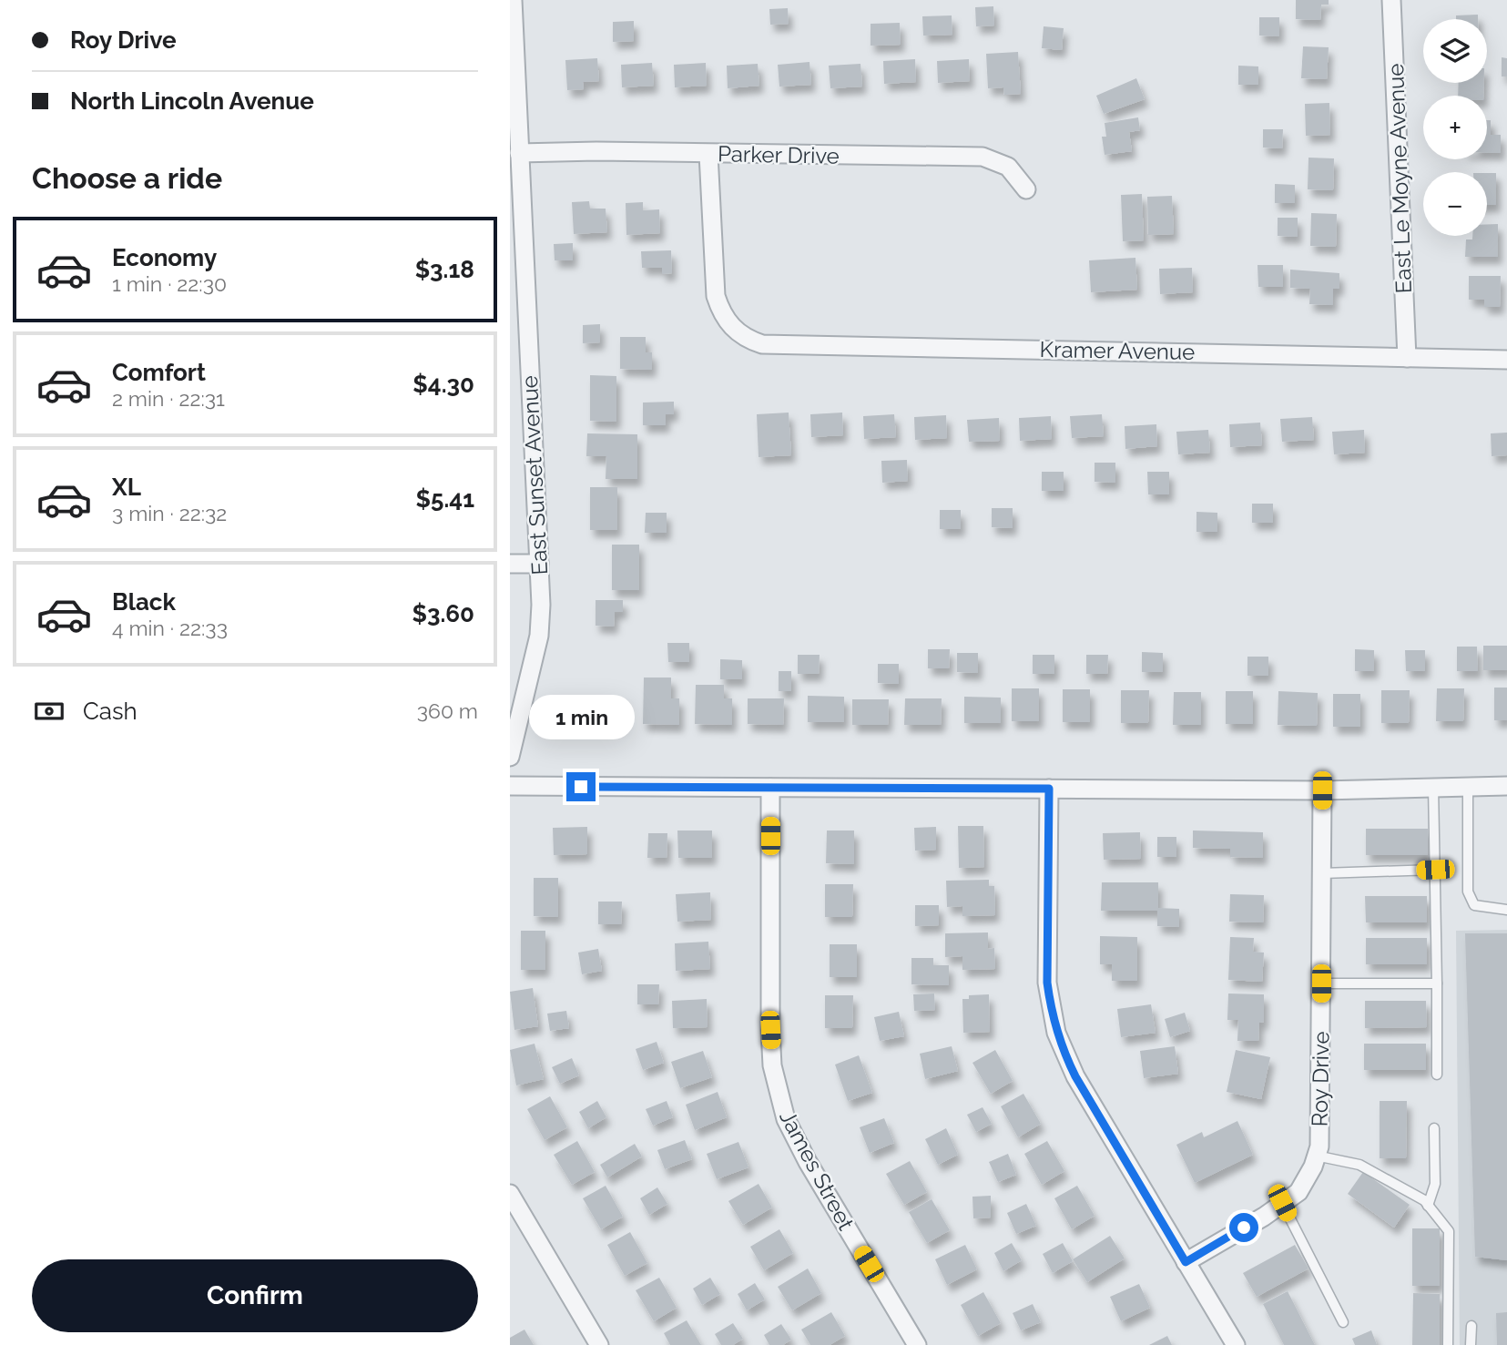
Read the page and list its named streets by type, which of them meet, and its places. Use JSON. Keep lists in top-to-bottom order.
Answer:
{
  "streets": {
    "street": [
      "Parker Drive",
      "East Le Moyne Avenue",
      "Kramer Avenue",
      "East Sunset Avenue",
      "Roy Drive",
      "James Street"
    ]
  },
  "crossings": [
    ["Parker Drive", "Kramer Avenue"],
    ["Parker Drive", "East Sunset Avenue"],
    ["East Le Moyne Avenue", "Kramer Avenue"]
  ],
  "page": {
    "banner": ["Roy Drive", "North Lincoln Avenue"],
    "map_buttons": ["+", "−"],
    "heading": "Choose a ride",
    "list": [
      {
        "name": "Economy",
        "note": "1 min · 22:30",
        "value": "$3.18"
      },
      {
        "name": "Comfort",
        "note": "2 min · 22:31",
        "value": "$4.30"
      },
      {
        "name": "XL",
        "note": "3 min · 22:32",
        "value": "$5.41"
      },
      {
        "name": "Black",
        "note": "4 min · 22:33",
        "value": "$3.60"
      }
    ],
    "pay": ["Cash", "360 m"],
    "bubble": "1 min",
    "buttons": "Confirm"
  }
}
